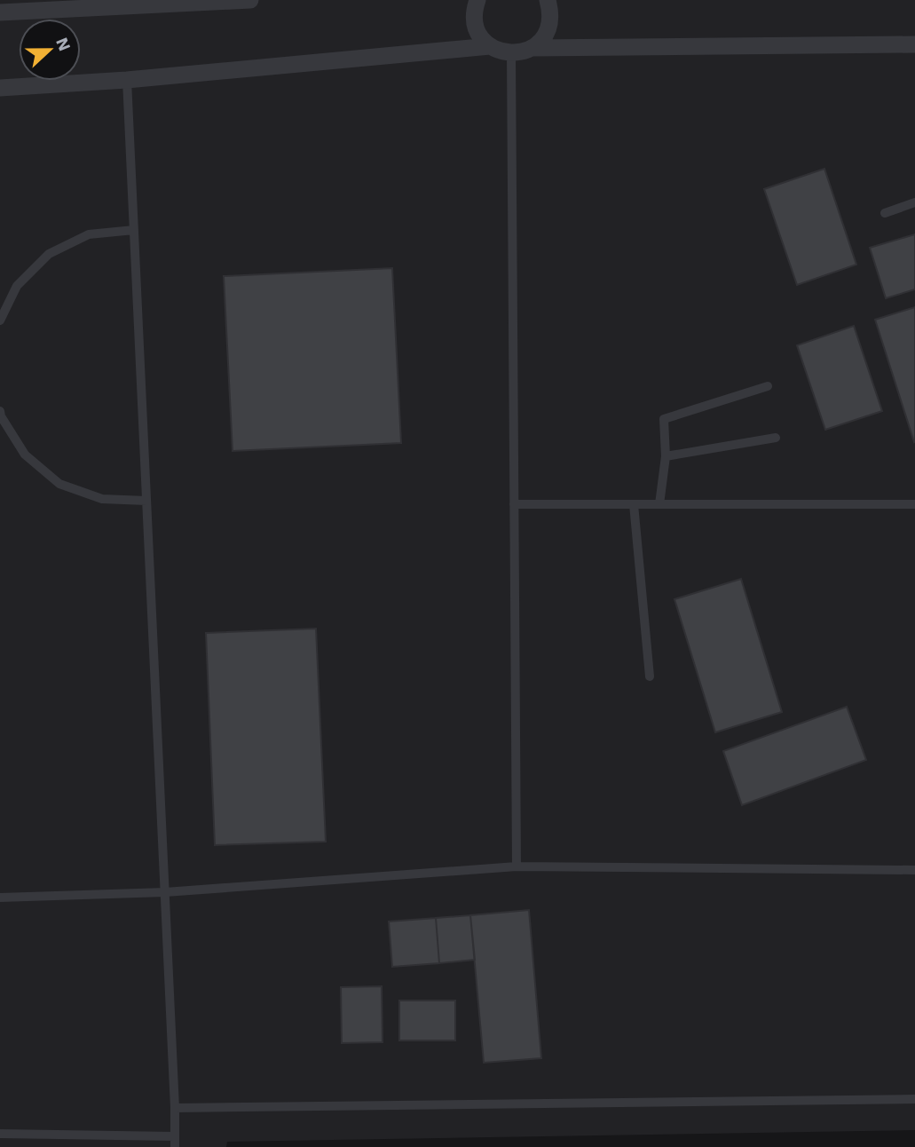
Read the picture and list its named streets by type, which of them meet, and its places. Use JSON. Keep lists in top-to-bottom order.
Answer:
{
  "north": "right"
}
